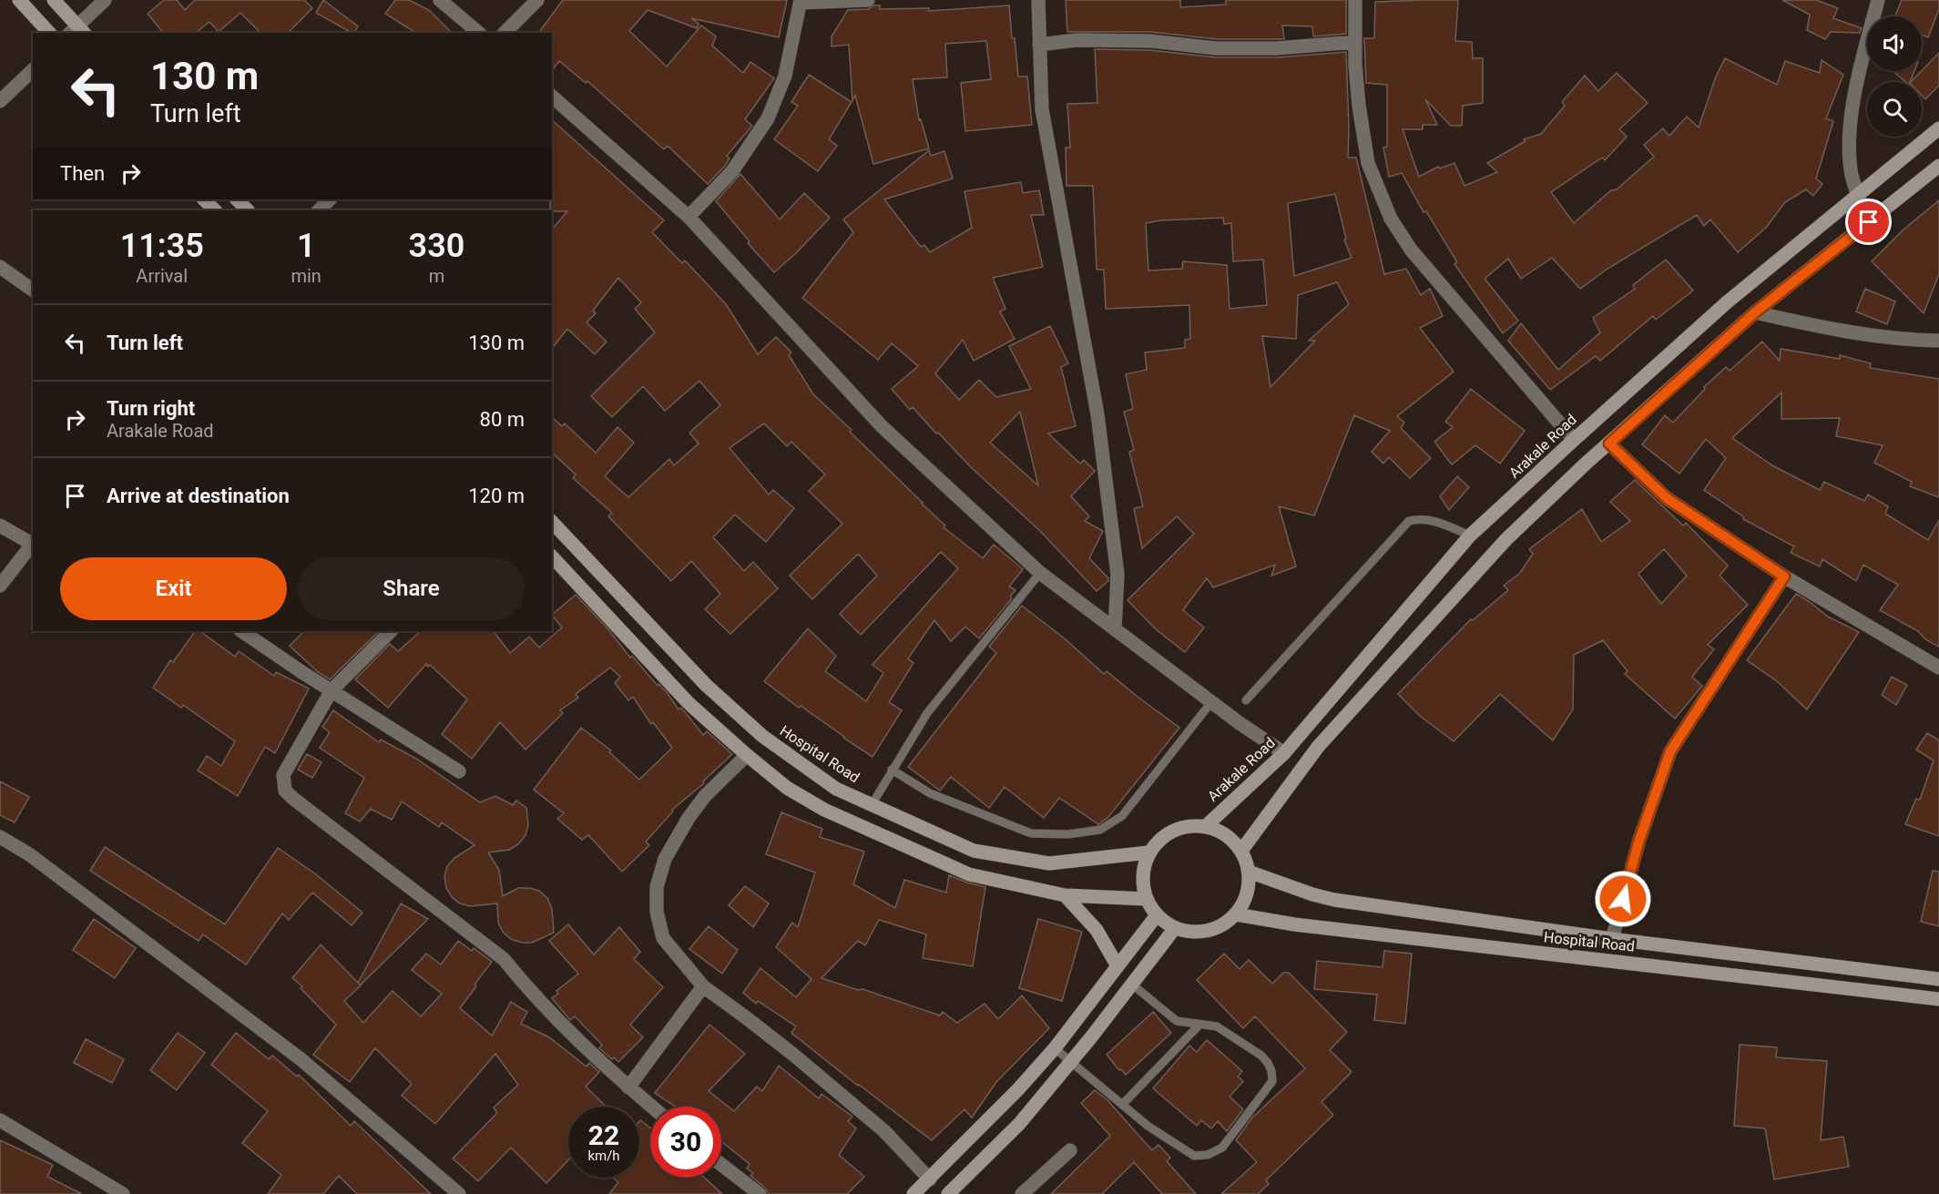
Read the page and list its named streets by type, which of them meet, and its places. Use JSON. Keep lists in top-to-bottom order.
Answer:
{
  "streets": {
    "main road": ["Arakale Road", "Hospital Road"]
  },
  "crossings": [
    ["Arakale Road", "Hospital Road"]
  ],
  "page": {
    "turn": ["130 m", "Turn left"],
    "then": "Then",
    "eta": [
      "11:35",
      "Arrival",
      "1",
      "min",
      "330",
      "m"
    ],
    "list": [
      {
        "name": "Turn left",
        "value": "130 m"
      },
      {
        "name": "Turn right",
        "note": "Arakale Road",
        "value": "80 m"
      },
      {
        "name": "Arrive at destination",
        "value": "120 m"
      }
    ],
    "buttons": ["Exit", "Share"],
    "speed": "22 km/h",
    "limit": "30"
  }
}
